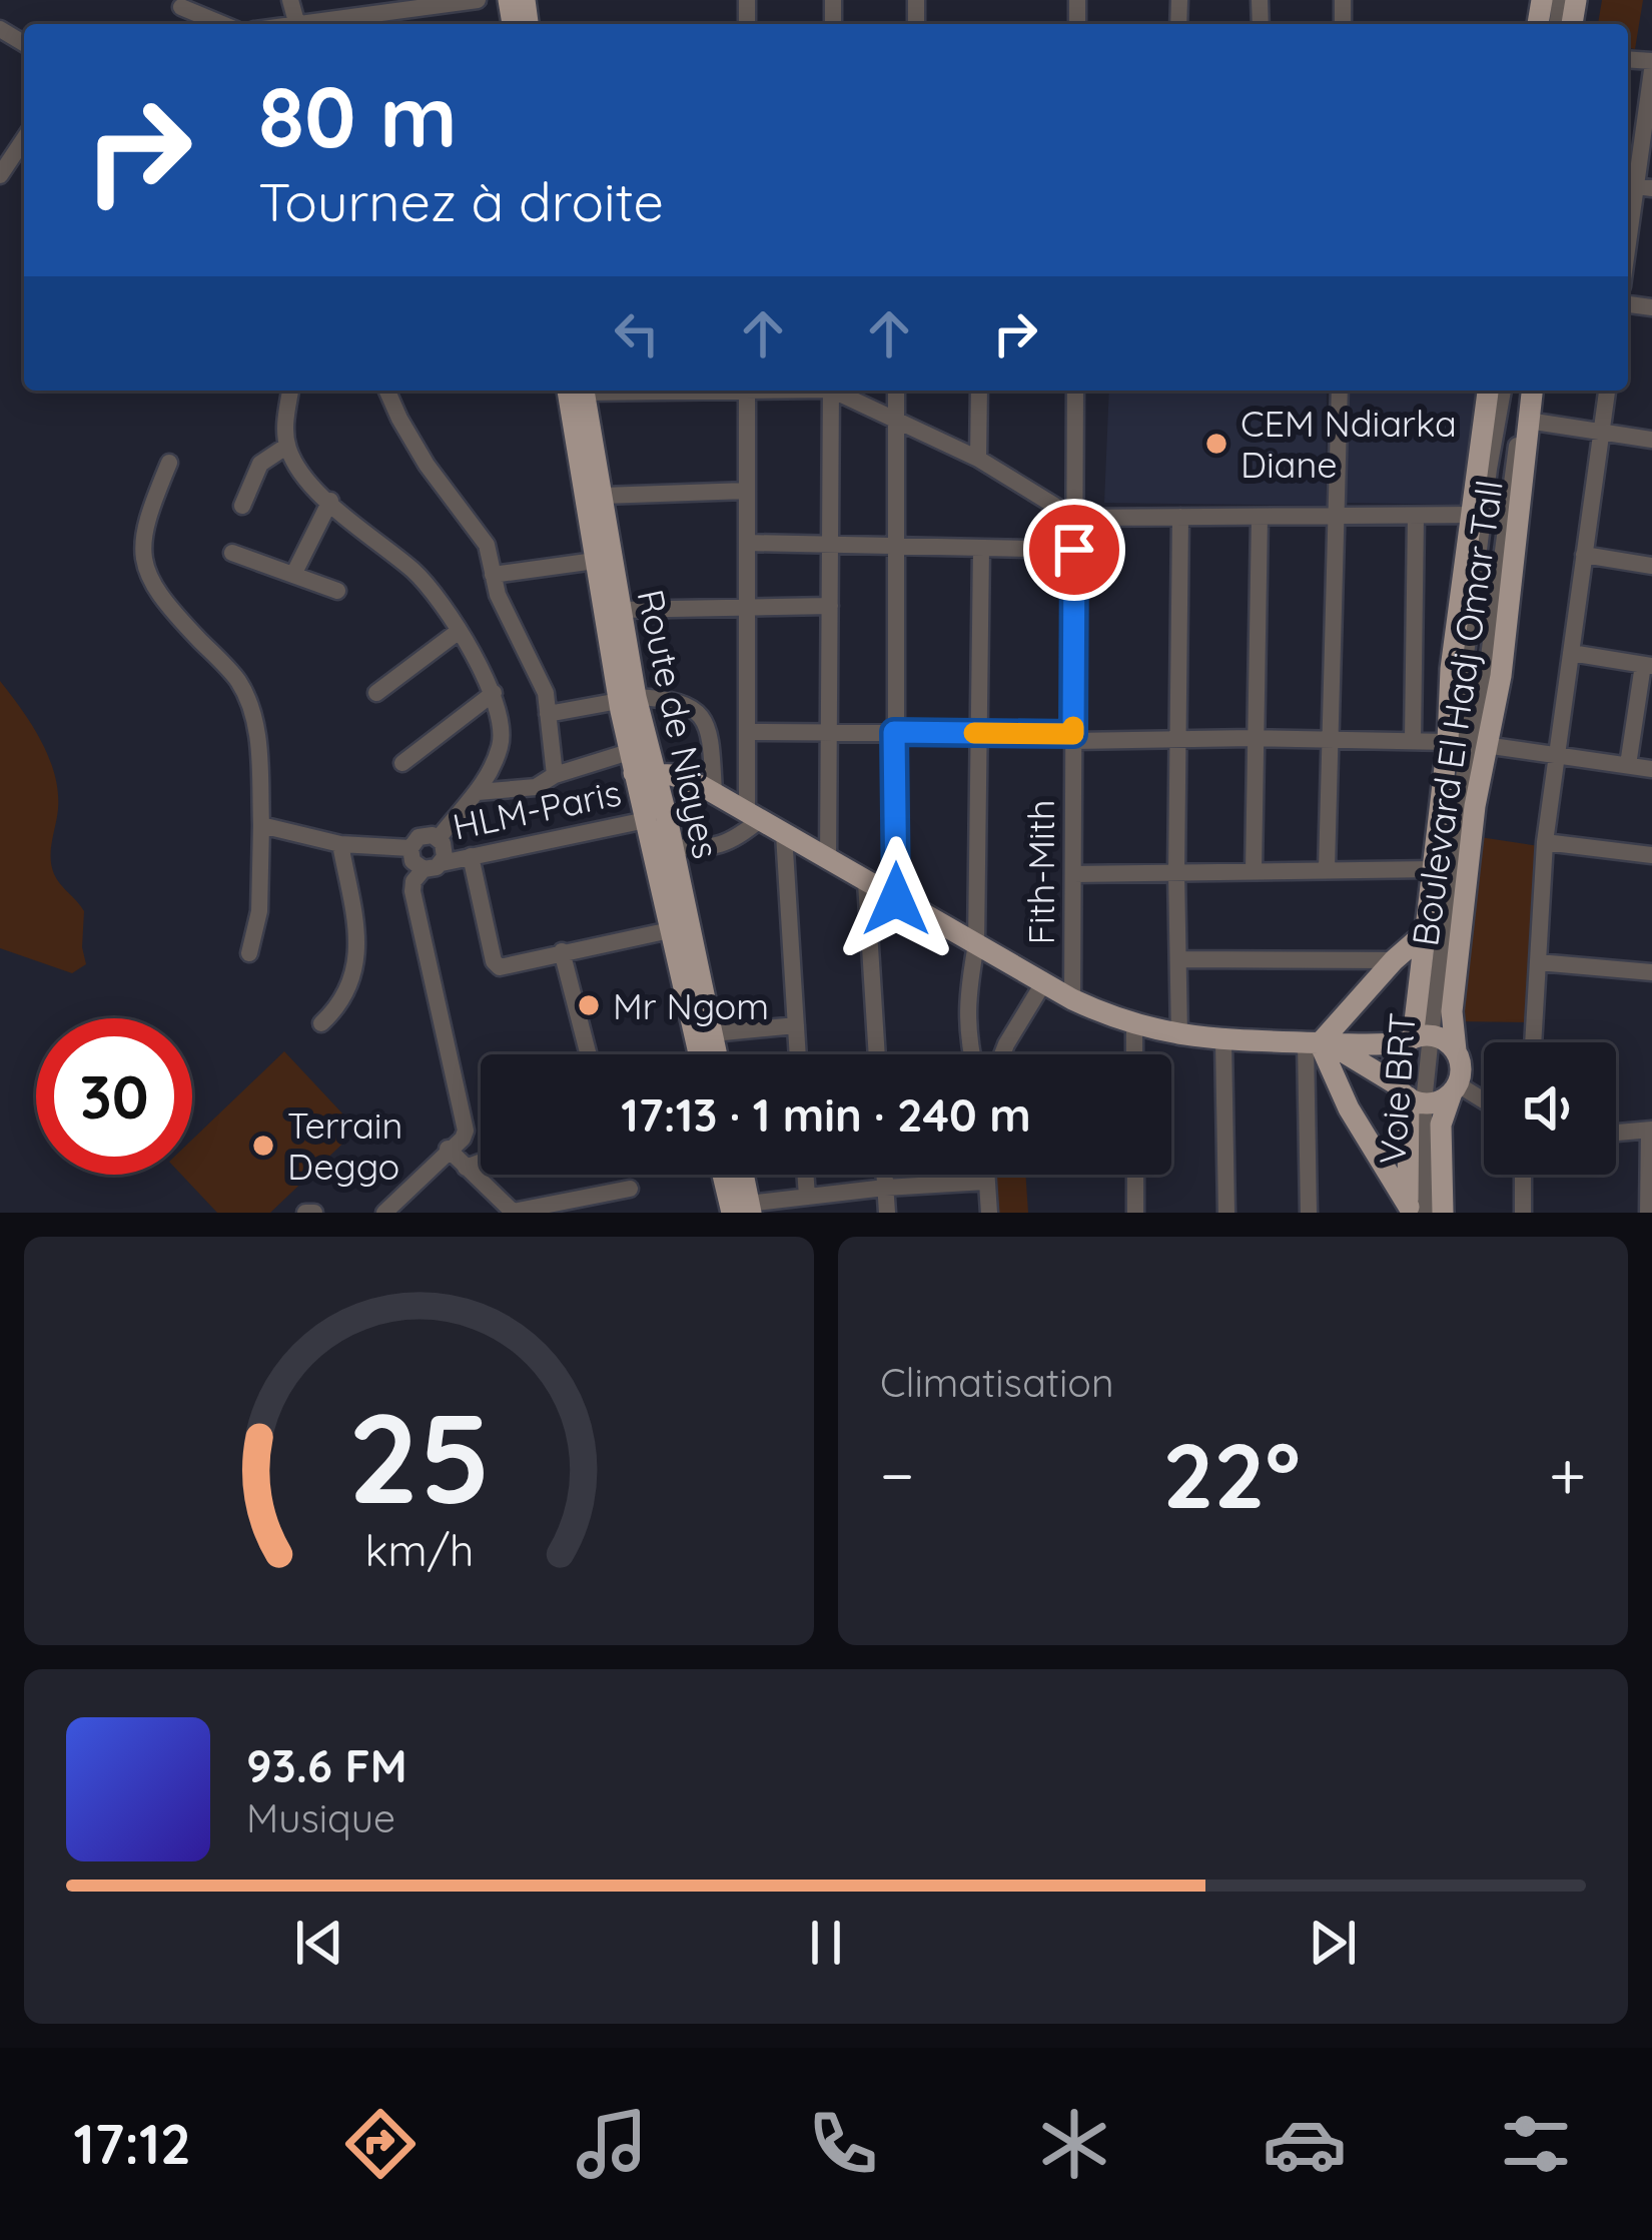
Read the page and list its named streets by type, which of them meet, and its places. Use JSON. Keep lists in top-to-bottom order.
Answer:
{
  "streets": {
    "main road": ["Boulevard El Hadj Omar Tall", "Route de Niayes"],
    "street": ["HLM-Paris", "Fith-Mith", "Voie BRT"]
  },
  "crossings": [
    ["Boulevard El Hadj Omar Tall", "Voie BRT"],
    ["Route de Niayes", "HLM-Paris"]
  ],
  "places": ["CEM Ndiarka Diane", "Mr Ngom", "Terrain Deggo"],
  "page": {
    "turn": ["80 m", "Tournez à droite"],
    "limit": "30",
    "trip": "17:13 · 1 min · 240 m",
    "tile": "Climatisation",
    "heat": ["−", "22°", "+"],
    "song": ["93.6 FM", "Musique"],
    "tabs": "17:12",
    "gauge": ["25", "km/h"]
  }
}
